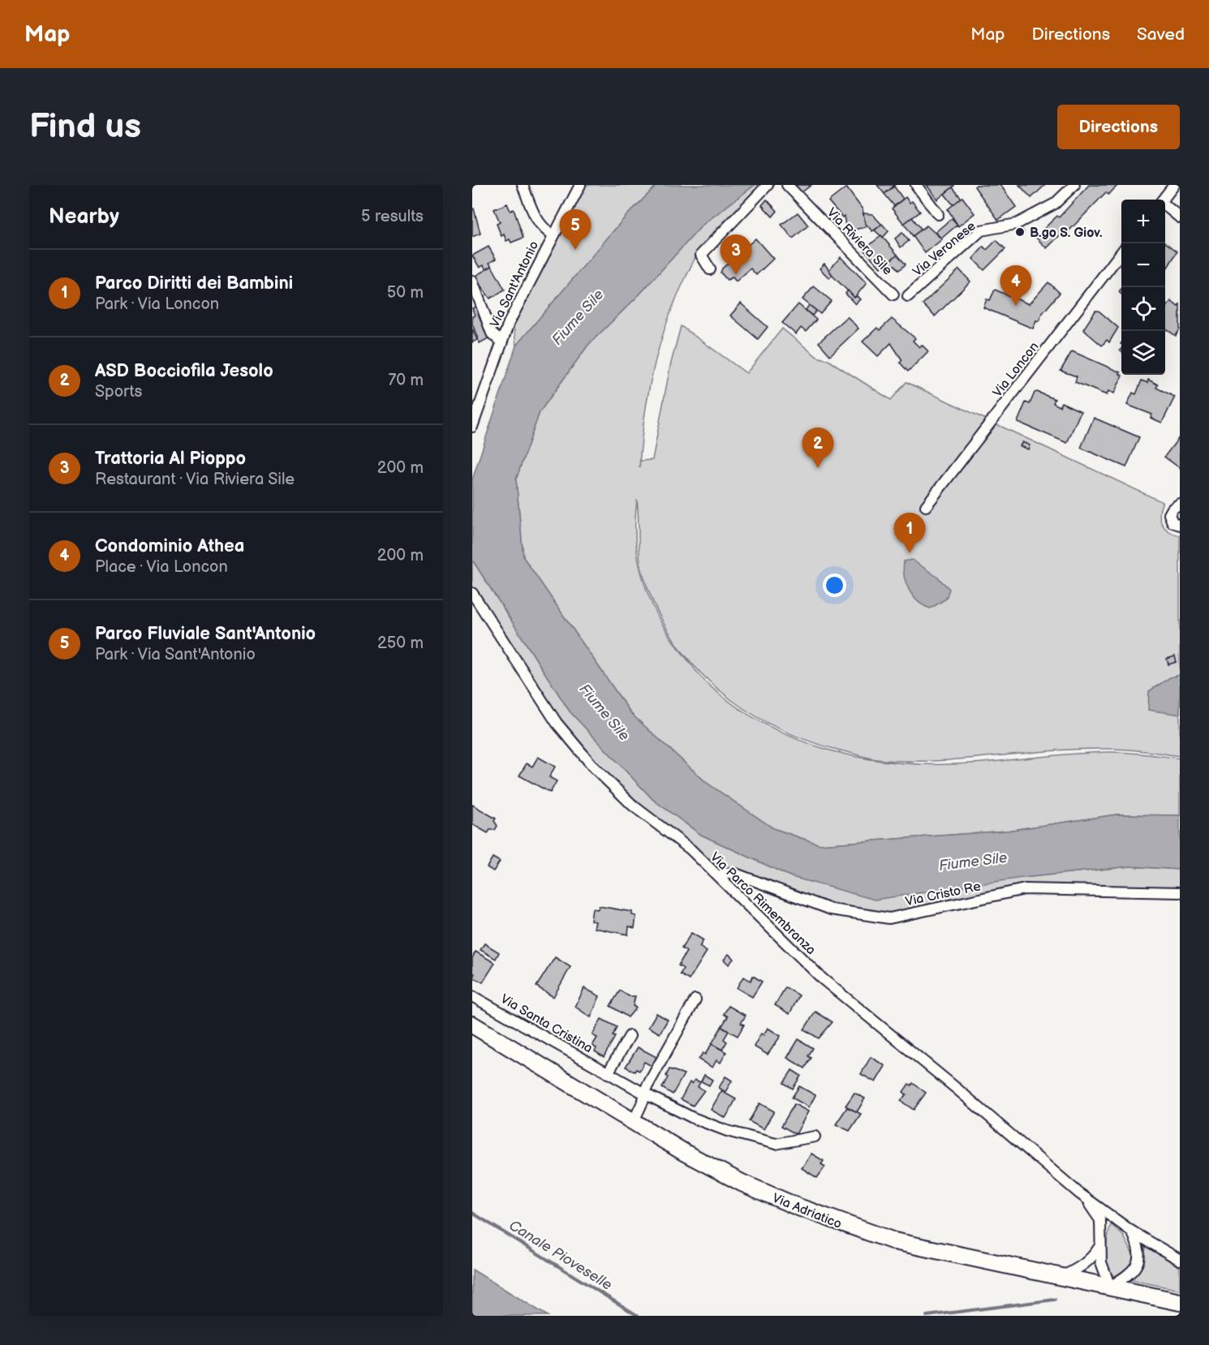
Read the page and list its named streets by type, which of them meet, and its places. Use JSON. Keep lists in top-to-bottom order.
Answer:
{
  "streets": {
    "main road": ["Via Adriatico"],
    "street": [
      "Via Riviera Sile",
      "Via Veronese",
      "Via Sant'Antonio",
      "Via Loncon",
      "Via Cristo Re",
      "Via Parco Rimembranza",
      "Via Santa Cristina"
    ]
  },
  "crossings": [
    ["Via Cristo Re", "Via Parco Rimembranza"],
    ["Via Parco Rimembranza", "Via Adriatico"]
  ],
  "water": ["Fiume Sile", "Canale Pioveselle"],
  "places": ["B.go S. Giov."],
  "page": {
    "header": "Map",
    "nav": ["Map", "Directions", "Saved"],
    "buttons": "Directions",
    "title": "Find us",
    "heading": ["Nearby", "5 results"],
    "map_buttons": ["+", "−"],
    "pins": [
      "5",
      "3",
      "4",
      "2",
      "1"
    ],
    "list": [
      {
        "mark": "1",
        "name": "Parco Diritti dei Bambini",
        "note": "Park · Via Loncon",
        "value": "50 m"
      },
      {
        "mark": "2",
        "name": "ASD Bocciofila Jesolo",
        "note": "Sports",
        "value": "70 m"
      },
      {
        "mark": "3",
        "name": "Trattoria Al Pioppo",
        "note": "Restaurant · Via Riviera Sile",
        "value": "200 m"
      },
      {
        "mark": "4",
        "name": "Condominio Athea",
        "note": "Place · Via Loncon",
        "value": "200 m"
      },
      {
        "mark": "5",
        "name": "Parco Fluviale Sant'Antonio",
        "note": "Park · Via Sant'Antonio",
        "value": "250 m"
      }
    ]
  }
}
